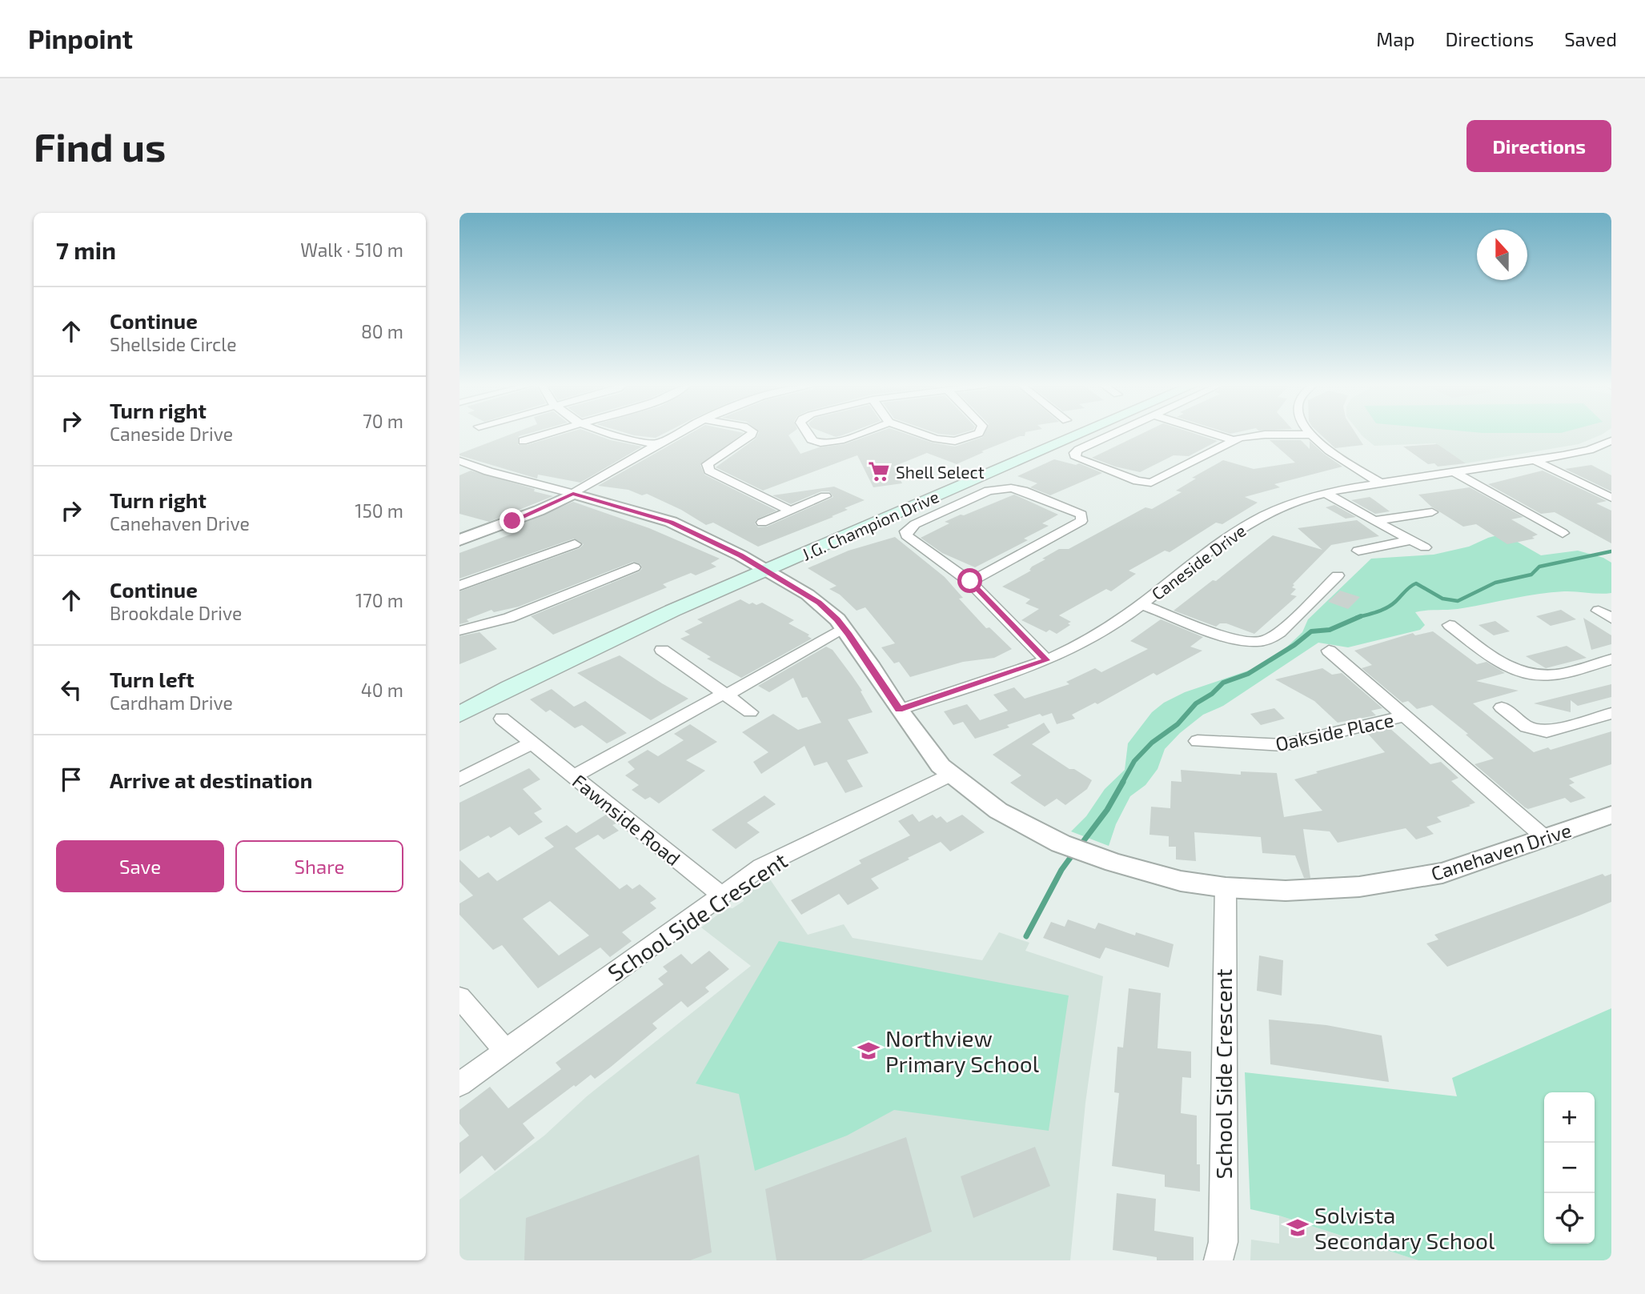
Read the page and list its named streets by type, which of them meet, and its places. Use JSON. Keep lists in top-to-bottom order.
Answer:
{
  "streets": {
    "main road": ["J.G. Champion Drive"],
    "street": [
      "Caneside Drive",
      "Oakside Place",
      "Fawnside Road",
      "Canehaven Drive",
      "School Side Crescent"
    ]
  },
  "crossings": [
    ["Oakside Place", "Canehaven Drive"],
    ["Fawnside Road", "School Side Crescent"],
    ["Canehaven Drive", "School Side Crescent"]
  ],
  "places": {
    "supermarket": ["Shell Select"],
    "school or university": ["Northview Primary School", "Solvista Secondary School"]
  },
  "north": "top",
  "page": {
    "header": "Pinpoint",
    "nav": ["Map", "Directions", "Saved"],
    "buttons": [
      "Directions",
      ["Save", "Share"]
    ],
    "title": "Find us",
    "heading": ["7 min", "Walk · 510 m"],
    "list": [
      ["Continue", "Shellside Circle", "80 m"],
      ["Turn right", "Caneside Drive", "70 m"],
      ["Turn right", "Canehaven Drive", "150 m"],
      ["Continue", "Brookdale Drive", "170 m"],
      ["Turn left", "Cardham Drive", "40 m"],
      "Arrive at destination"
    ],
    "map_buttons": ["+", "−"]
  }
}
